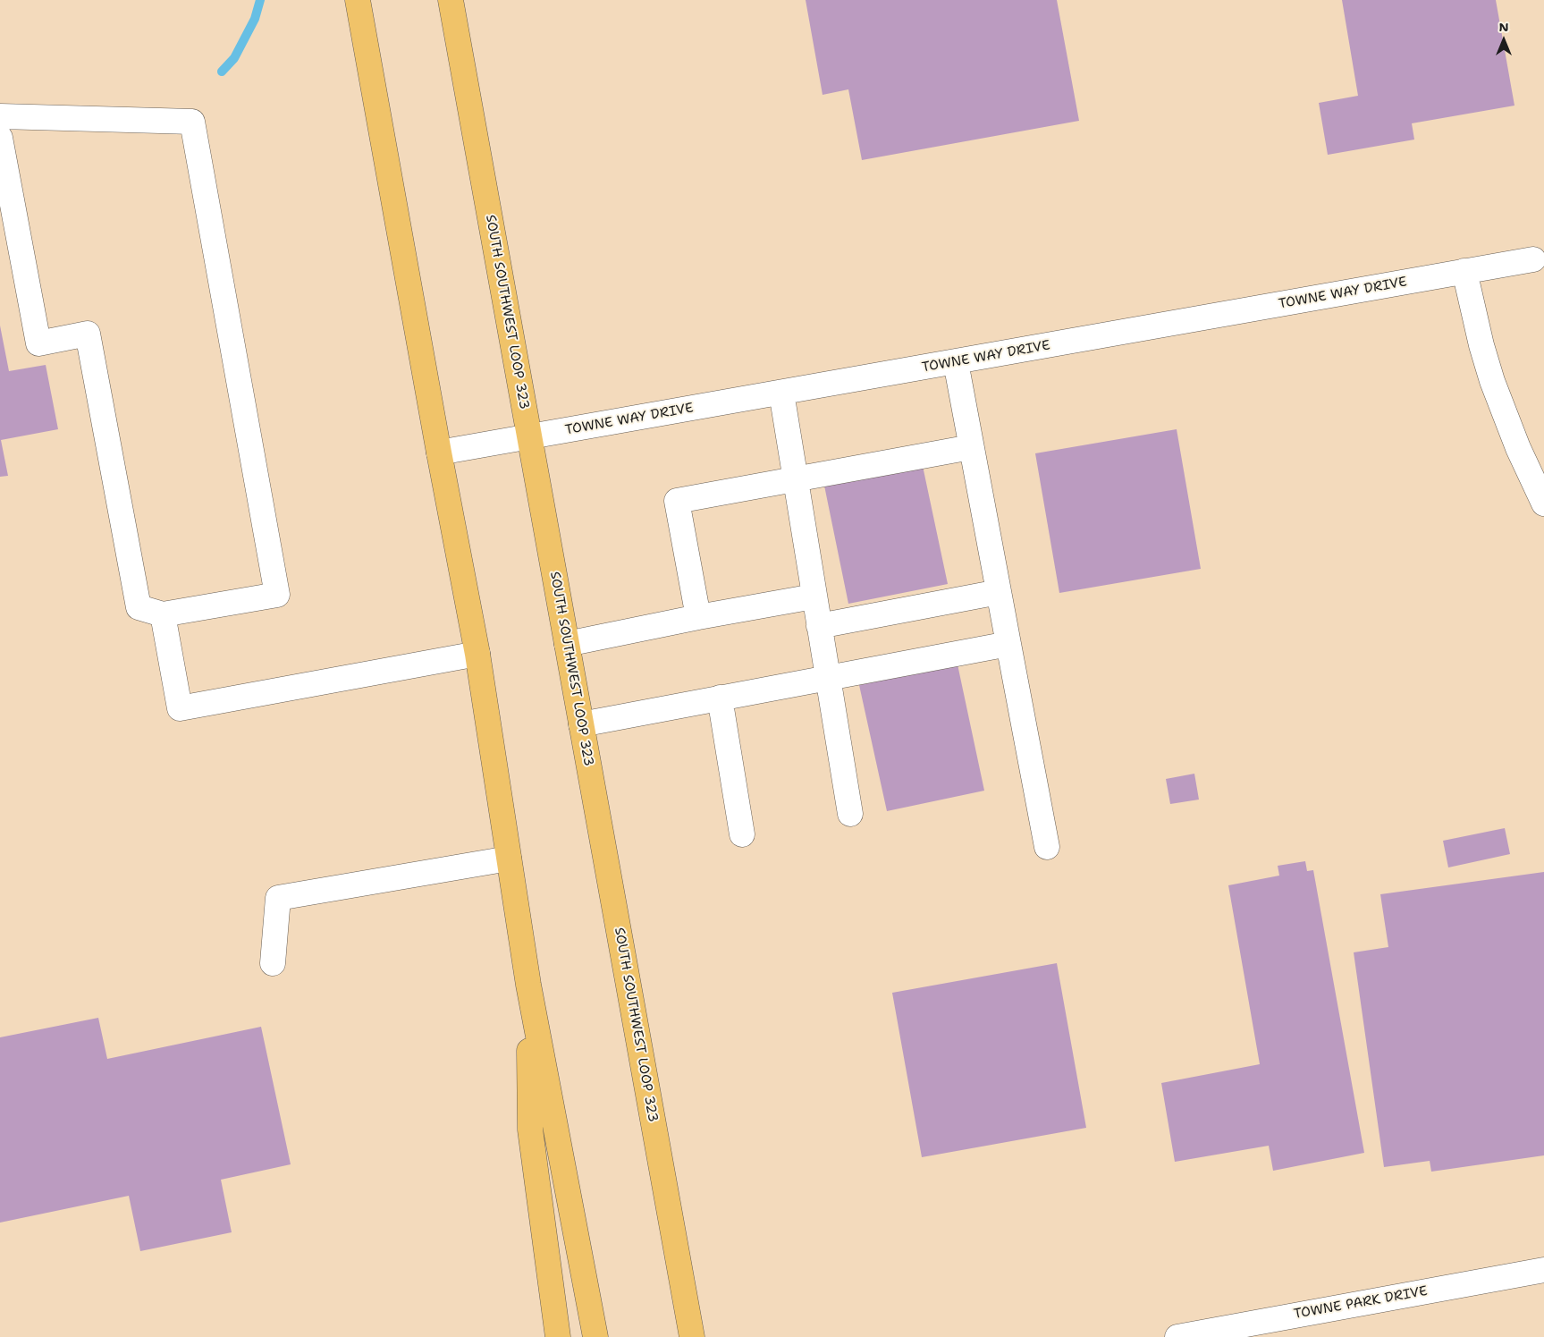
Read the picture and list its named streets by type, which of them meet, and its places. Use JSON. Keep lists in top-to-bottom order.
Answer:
{
  "streets": {
    "highway": ["SOUTH SOUTHWEST LOOP 323"],
    "street": ["TOWNE WAY DRIVE", "TOWNE PARK DRIVE"]
  },
  "crossings": [
    ["TOWNE WAY DRIVE", "SOUTH SOUTHWEST LOOP 323"]
  ],
  "north": "top"
}
